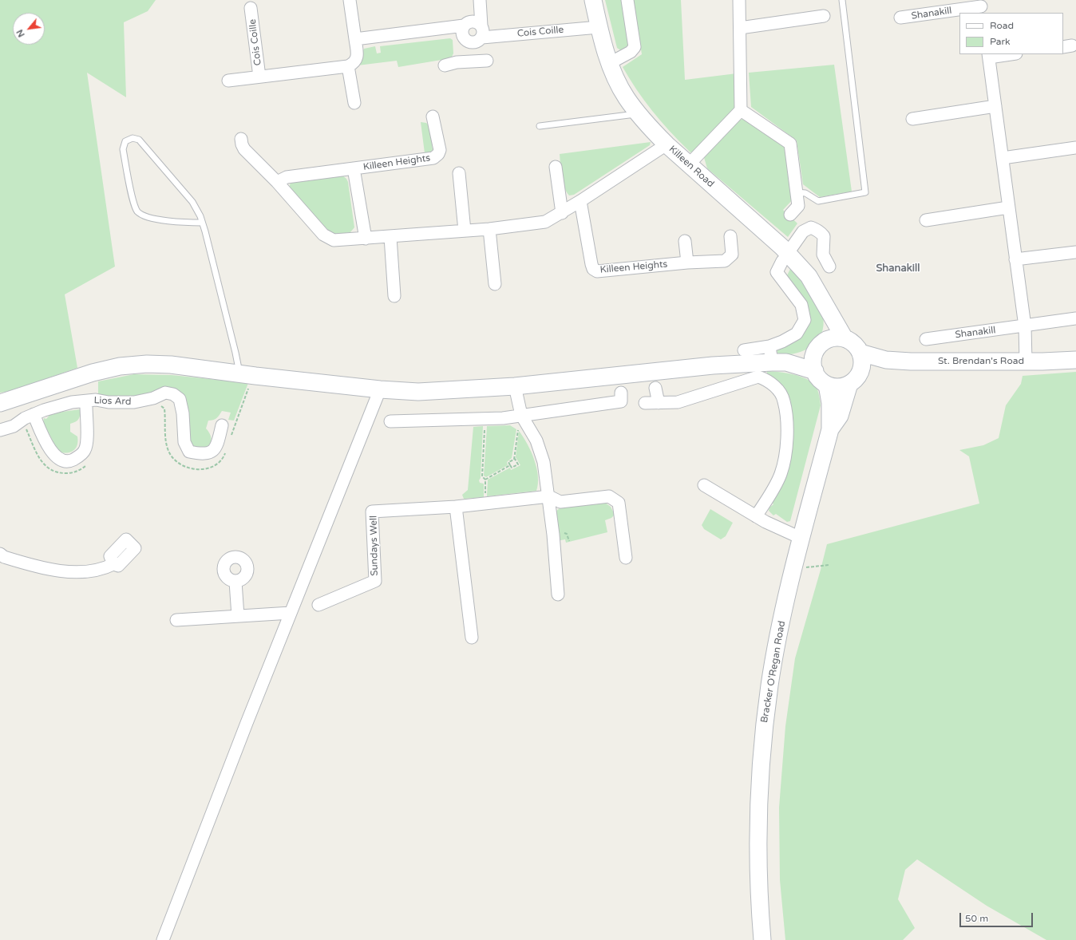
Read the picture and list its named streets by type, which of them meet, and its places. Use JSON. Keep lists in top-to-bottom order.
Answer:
{
  "streets": {
    "main road": ["Killeen Road", "St. Brendan's Road", "Bracker O'Regan Road"],
    "street": [
      "Shanakill",
      "Cois Coille",
      "Killeen Heights",
      "Lios Ard",
      "Sundays Well"
    ]
  },
  "crossings": [
    ["Cois Coille", "Killeen Road"],
    ["Killeen Road", "Bracker O'Regan Road"]
  ],
  "districts": ["Shanakill"],
  "legend": ["Road", "Park"],
  "scale_bar": "50 m",
  "north": "bottom left"
}
